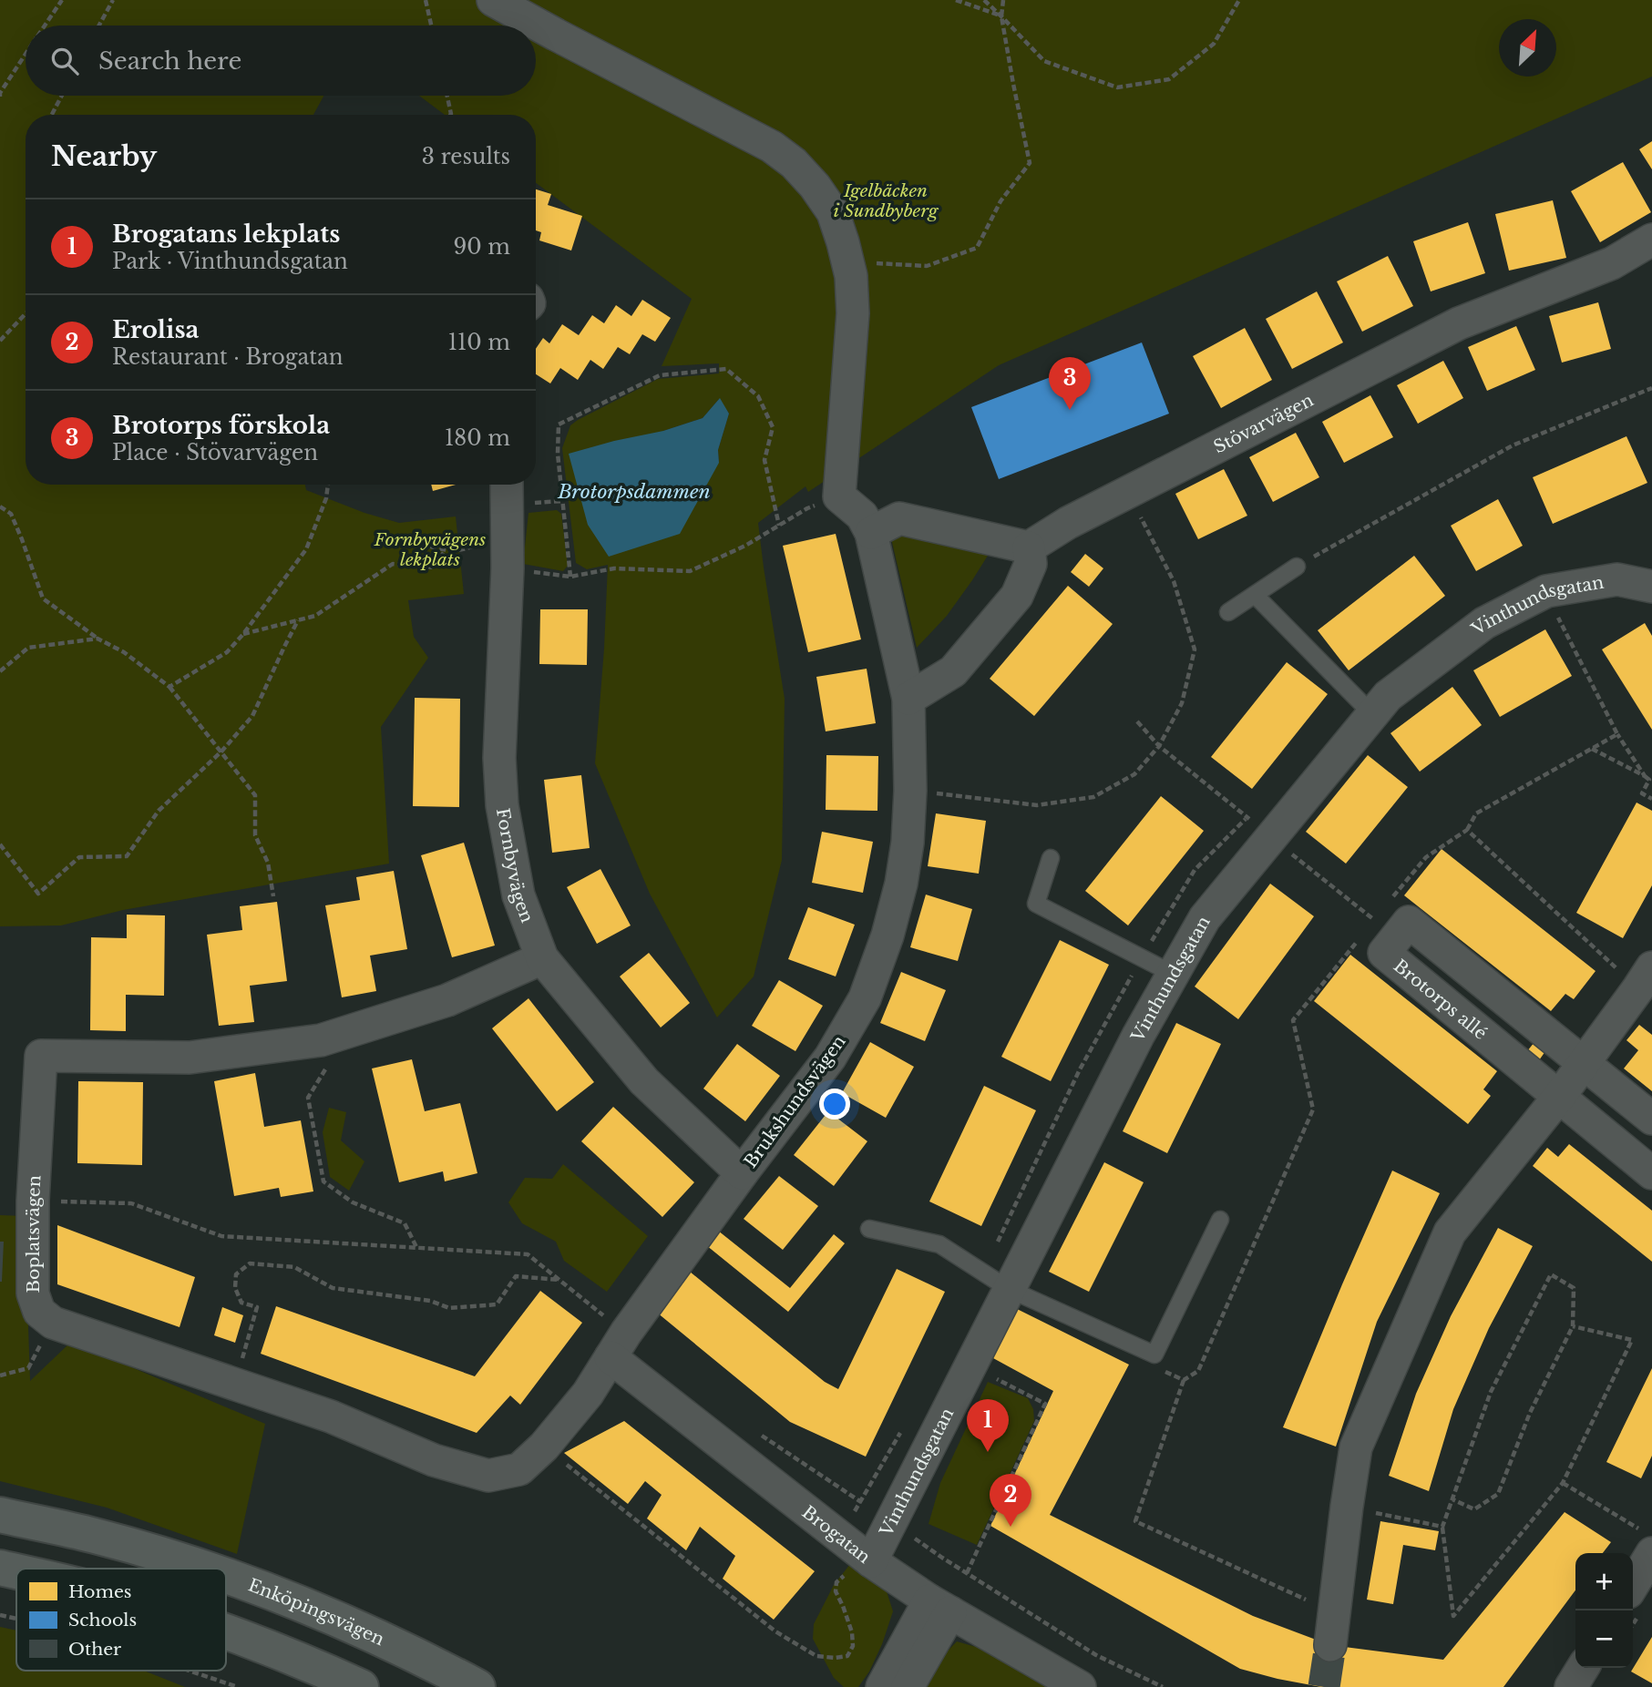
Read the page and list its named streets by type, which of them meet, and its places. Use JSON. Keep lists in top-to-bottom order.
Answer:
{
  "streets": {
    "main road": ["Enköpingsvägen"],
    "street": [
      "Stövarvägen",
      "Vinthundsgatan",
      "Fornbyvägen",
      "Brotorps allé",
      "Brukshundsvägen",
      "Boplatsvägen",
      "Brogatan"
    ]
  },
  "crossings": [
    ["Vinthundsgatan", "Brogatan"],
    ["Fornbyvägen", "Brukshundsvägen"],
    ["Fornbyvägen", "Boplatsvägen"],
    ["Brukshundsvägen", "Brogatan"]
  ],
  "water": ["Brotorpsdammen"],
  "parks": ["Igelbäcken i Sundbyberg", "Fornbyvägens lekplats"],
  "legend": ["Homes", "Schools", "Other"],
  "north": "top right",
  "page": {
    "search": "Search here",
    "heading": ["Nearby", "3 results"],
    "list": [
      {
        "mark": "1",
        "name": "Brogatans lekplats",
        "note": "Park · Vinthundsgatan",
        "value": "90 m"
      },
      {
        "mark": "2",
        "name": "Erolisa",
        "note": "Restaurant · Brogatan",
        "value": "110 m"
      },
      {
        "mark": "3",
        "name": "Brotorps förskola",
        "note": "Place · Stövarvägen",
        "value": "180 m"
      }
    ],
    "pins": ["3", "1", "2"],
    "map_buttons": ["+", "−"]
  }
}
